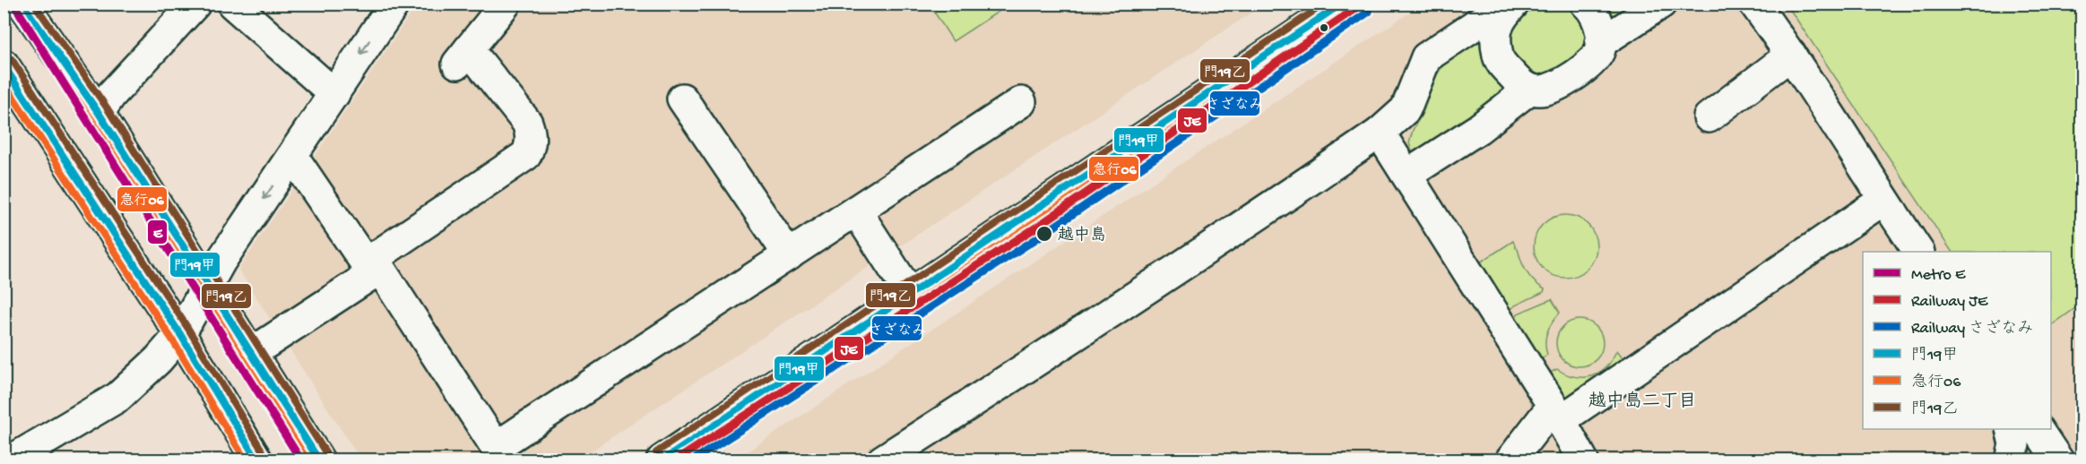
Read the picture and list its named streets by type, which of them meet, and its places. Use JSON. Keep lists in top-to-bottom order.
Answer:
{
  "districts": ["越中島二丁目"],
  "places": ["越中島"],
  "lines": [
    "metro line E",
    "rail line JE",
    "transit line 門19甲",
    "transit line 門19乙",
    "transit line 急行06",
    "rail line さざなみ"
  ],
  "legend": [
    "Metro E",
    "Railway JE",
    "Railway さざなみ",
    "門19甲",
    "急行06",
    "門19乙"
  ]
}
